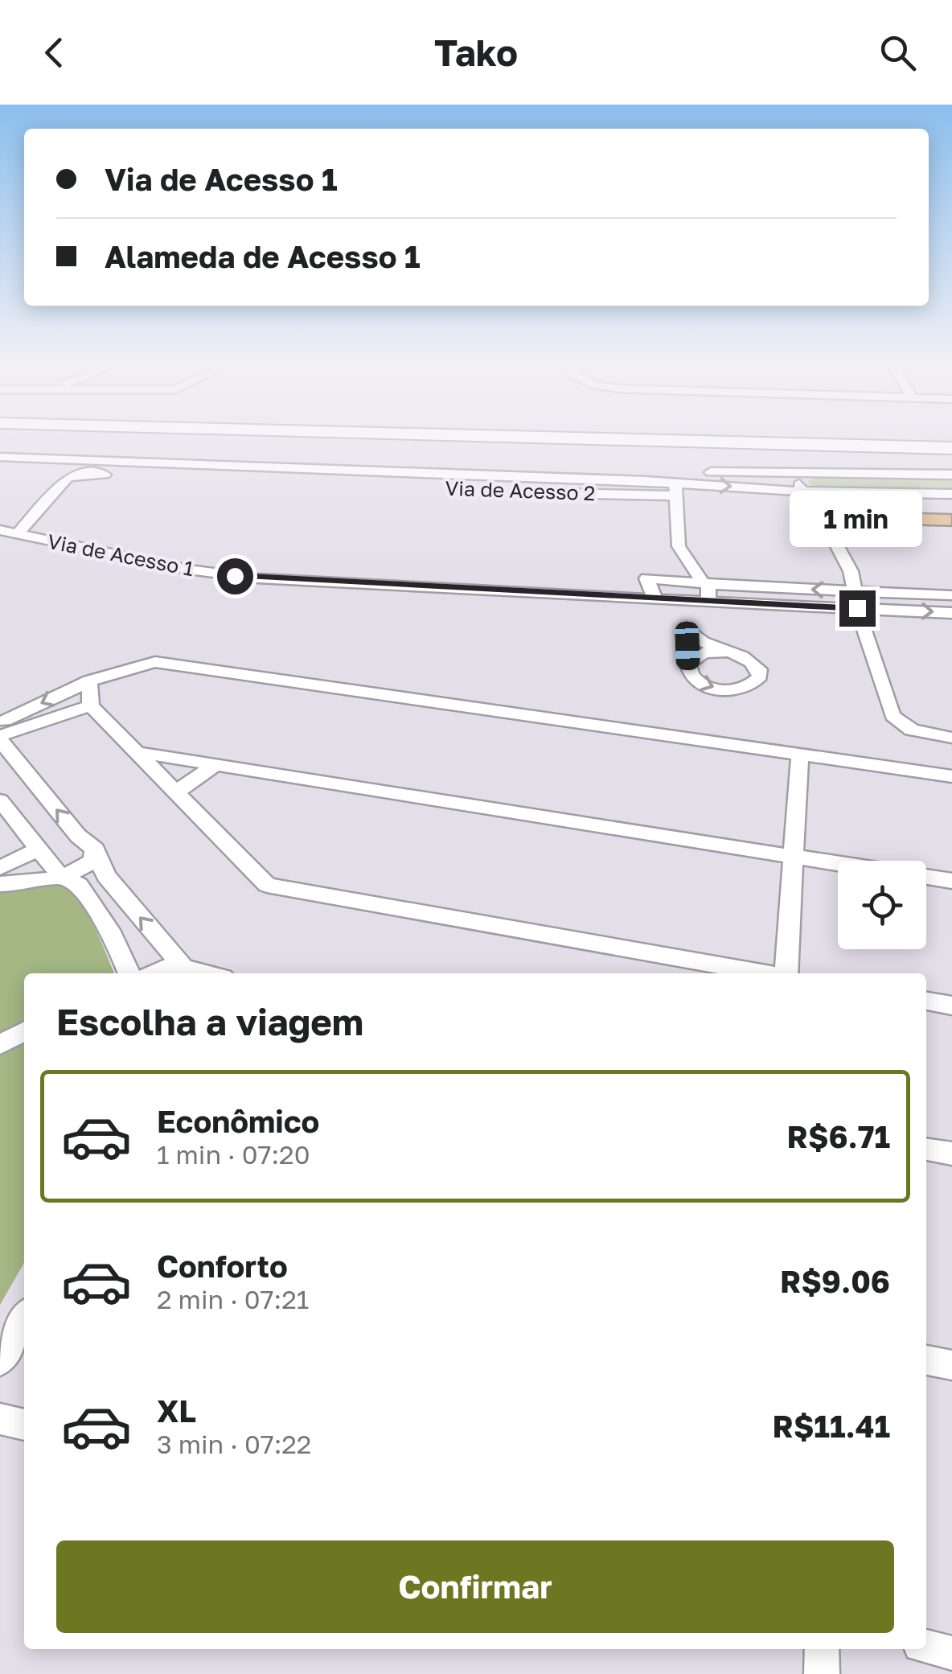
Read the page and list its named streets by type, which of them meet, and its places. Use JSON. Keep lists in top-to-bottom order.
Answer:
{
  "streets": {
    "street": ["Via de Acesso 2", "Via de Acesso 1"]
  },
  "page": {
    "header": "Tako",
    "banner": ["Via de Acesso 1", "Alameda de Acesso 1"],
    "bubble": "1 min",
    "heading": "Escolha a viagem",
    "list": [
      {
        "name": "Econômico",
        "note": "1 min · 07:20",
        "value": "R$6.71"
      },
      {
        "name": "Conforto",
        "note": "2 min · 07:21",
        "value": "R$9.06"
      },
      {
        "name": "XL",
        "note": "3 min · 07:22",
        "value": "R$11.41"
      }
    ],
    "buttons": "Confirmar"
  }
}
